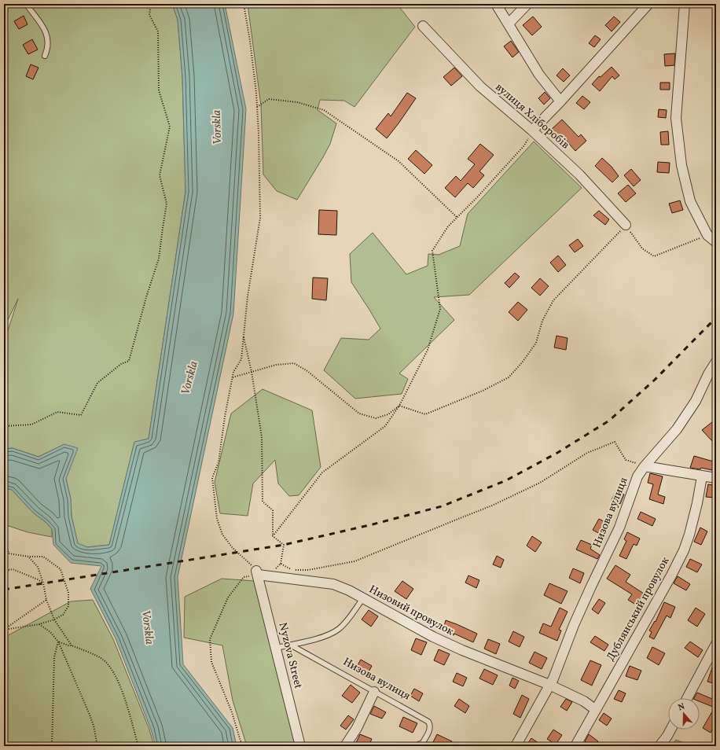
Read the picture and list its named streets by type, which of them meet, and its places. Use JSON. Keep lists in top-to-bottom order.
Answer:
{
  "streets": {
    "street": [
      "вулиця Хліборобів",
      "Низова вулиця",
      "Дублянський провулок",
      "Низовий провулок",
      "Nyzova Street"
    ]
  },
  "crossings": [
    ["Низова вулиця", "Низовий провулок"],
    ["Низовий провулок", "Nyzova Street"]
  ],
  "water": ["Vorskla"],
  "north": "top"
}
